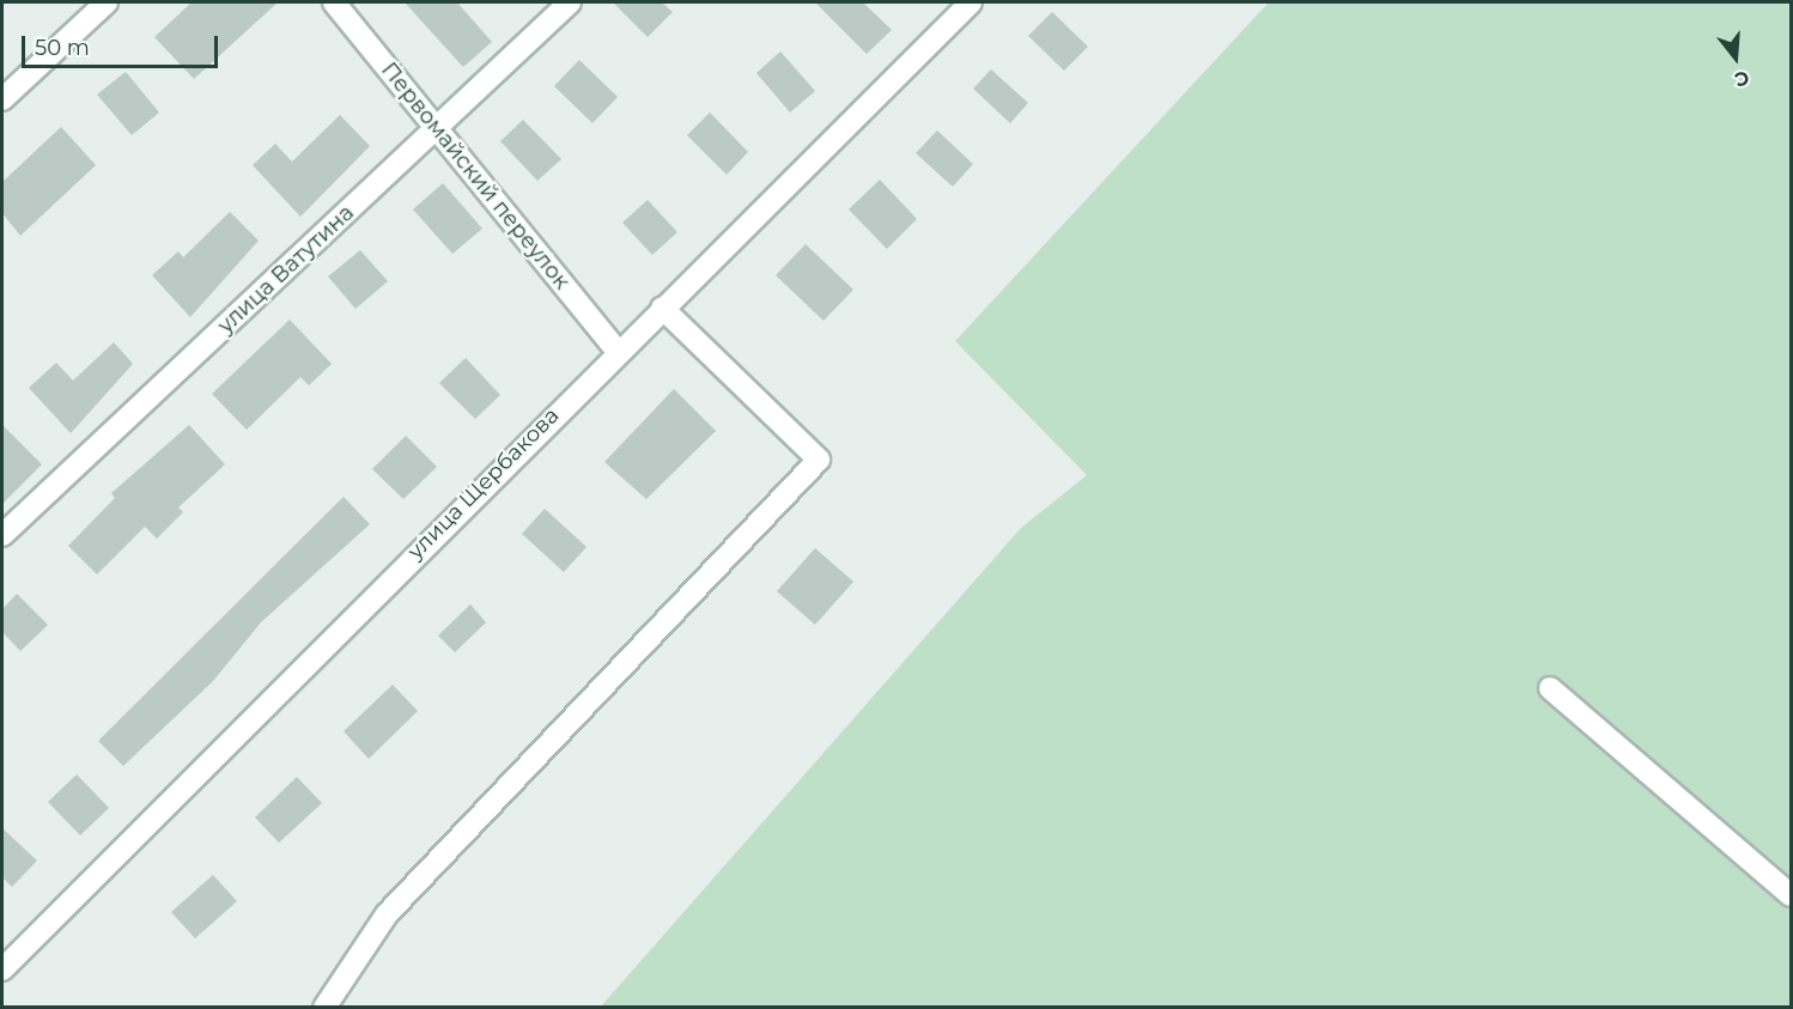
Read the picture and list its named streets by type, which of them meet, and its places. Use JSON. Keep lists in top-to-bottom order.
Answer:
{
  "streets": {
    "street": ["Первомайский переулок", "улица Ватутина", "улица Щербакова"]
  },
  "crossings": [
    ["Первомайский переулок", "улица Ватутина"],
    ["Первомайский переулок", "улица Щербакова"]
  ],
  "scale_bar": "50 m",
  "north": "bottom"
}
